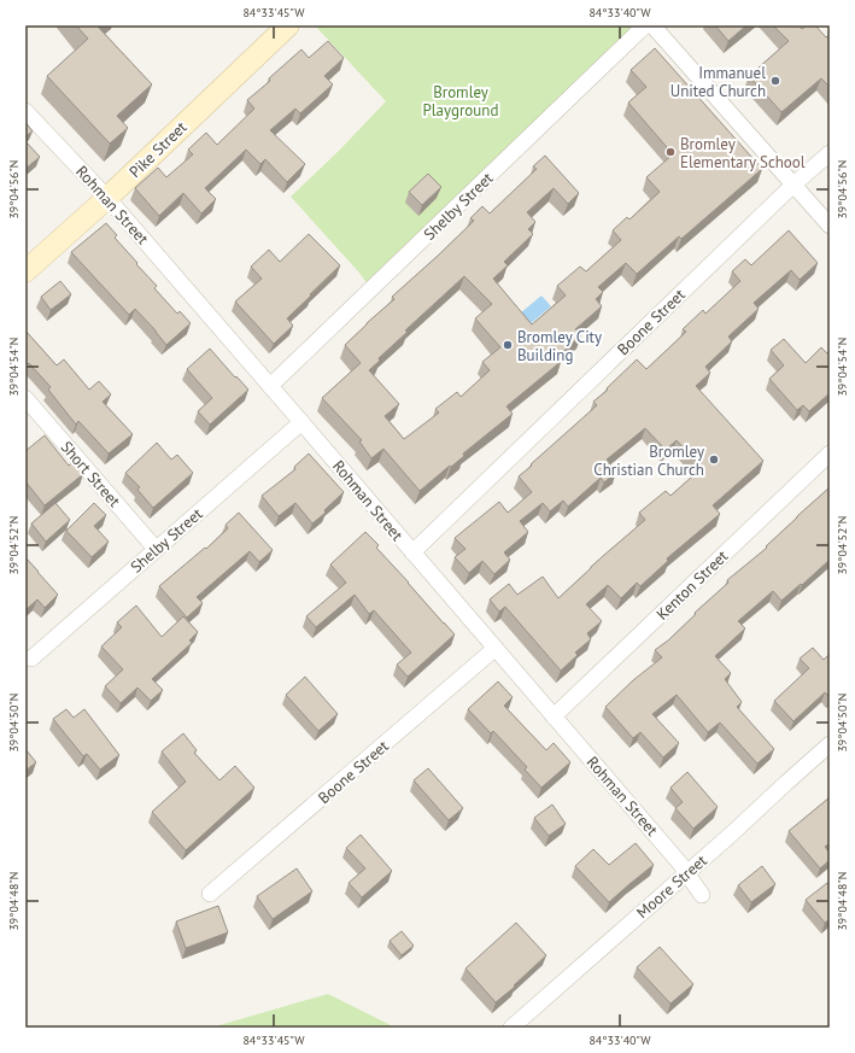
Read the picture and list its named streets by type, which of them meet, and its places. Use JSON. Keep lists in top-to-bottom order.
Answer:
{
  "streets": {
    "main road": ["Pike Street"],
    "street": [
      "Rohman Street",
      "Shelby Street",
      "Boone Street",
      "Short Street",
      "Kenton Street",
      "Moore Street"
    ]
  },
  "crossings": [
    ["Pike Street", "Rohman Street"],
    ["Rohman Street", "Shelby Street"],
    ["Rohman Street", "Boone Street"],
    ["Rohman Street", "Kenton Street"],
    ["Rohman Street", "Moore Street"],
    ["Shelby Street", "Short Street"]
  ],
  "parks": ["Bromley Playground"],
  "places": [
    "Immanuel United Church",
    "Bromley Elementary School",
    "Bromley City Building",
    "Bromley Christian Church"
  ],
  "coordinates": [
    "84°33'45\"W",
    "84°33'40\"W",
    "39°04'56\"N",
    "39°04'54\"N",
    "39°04'52\"N",
    "39°04'50\"N",
    "39°04'48\"N"
  ]
}
